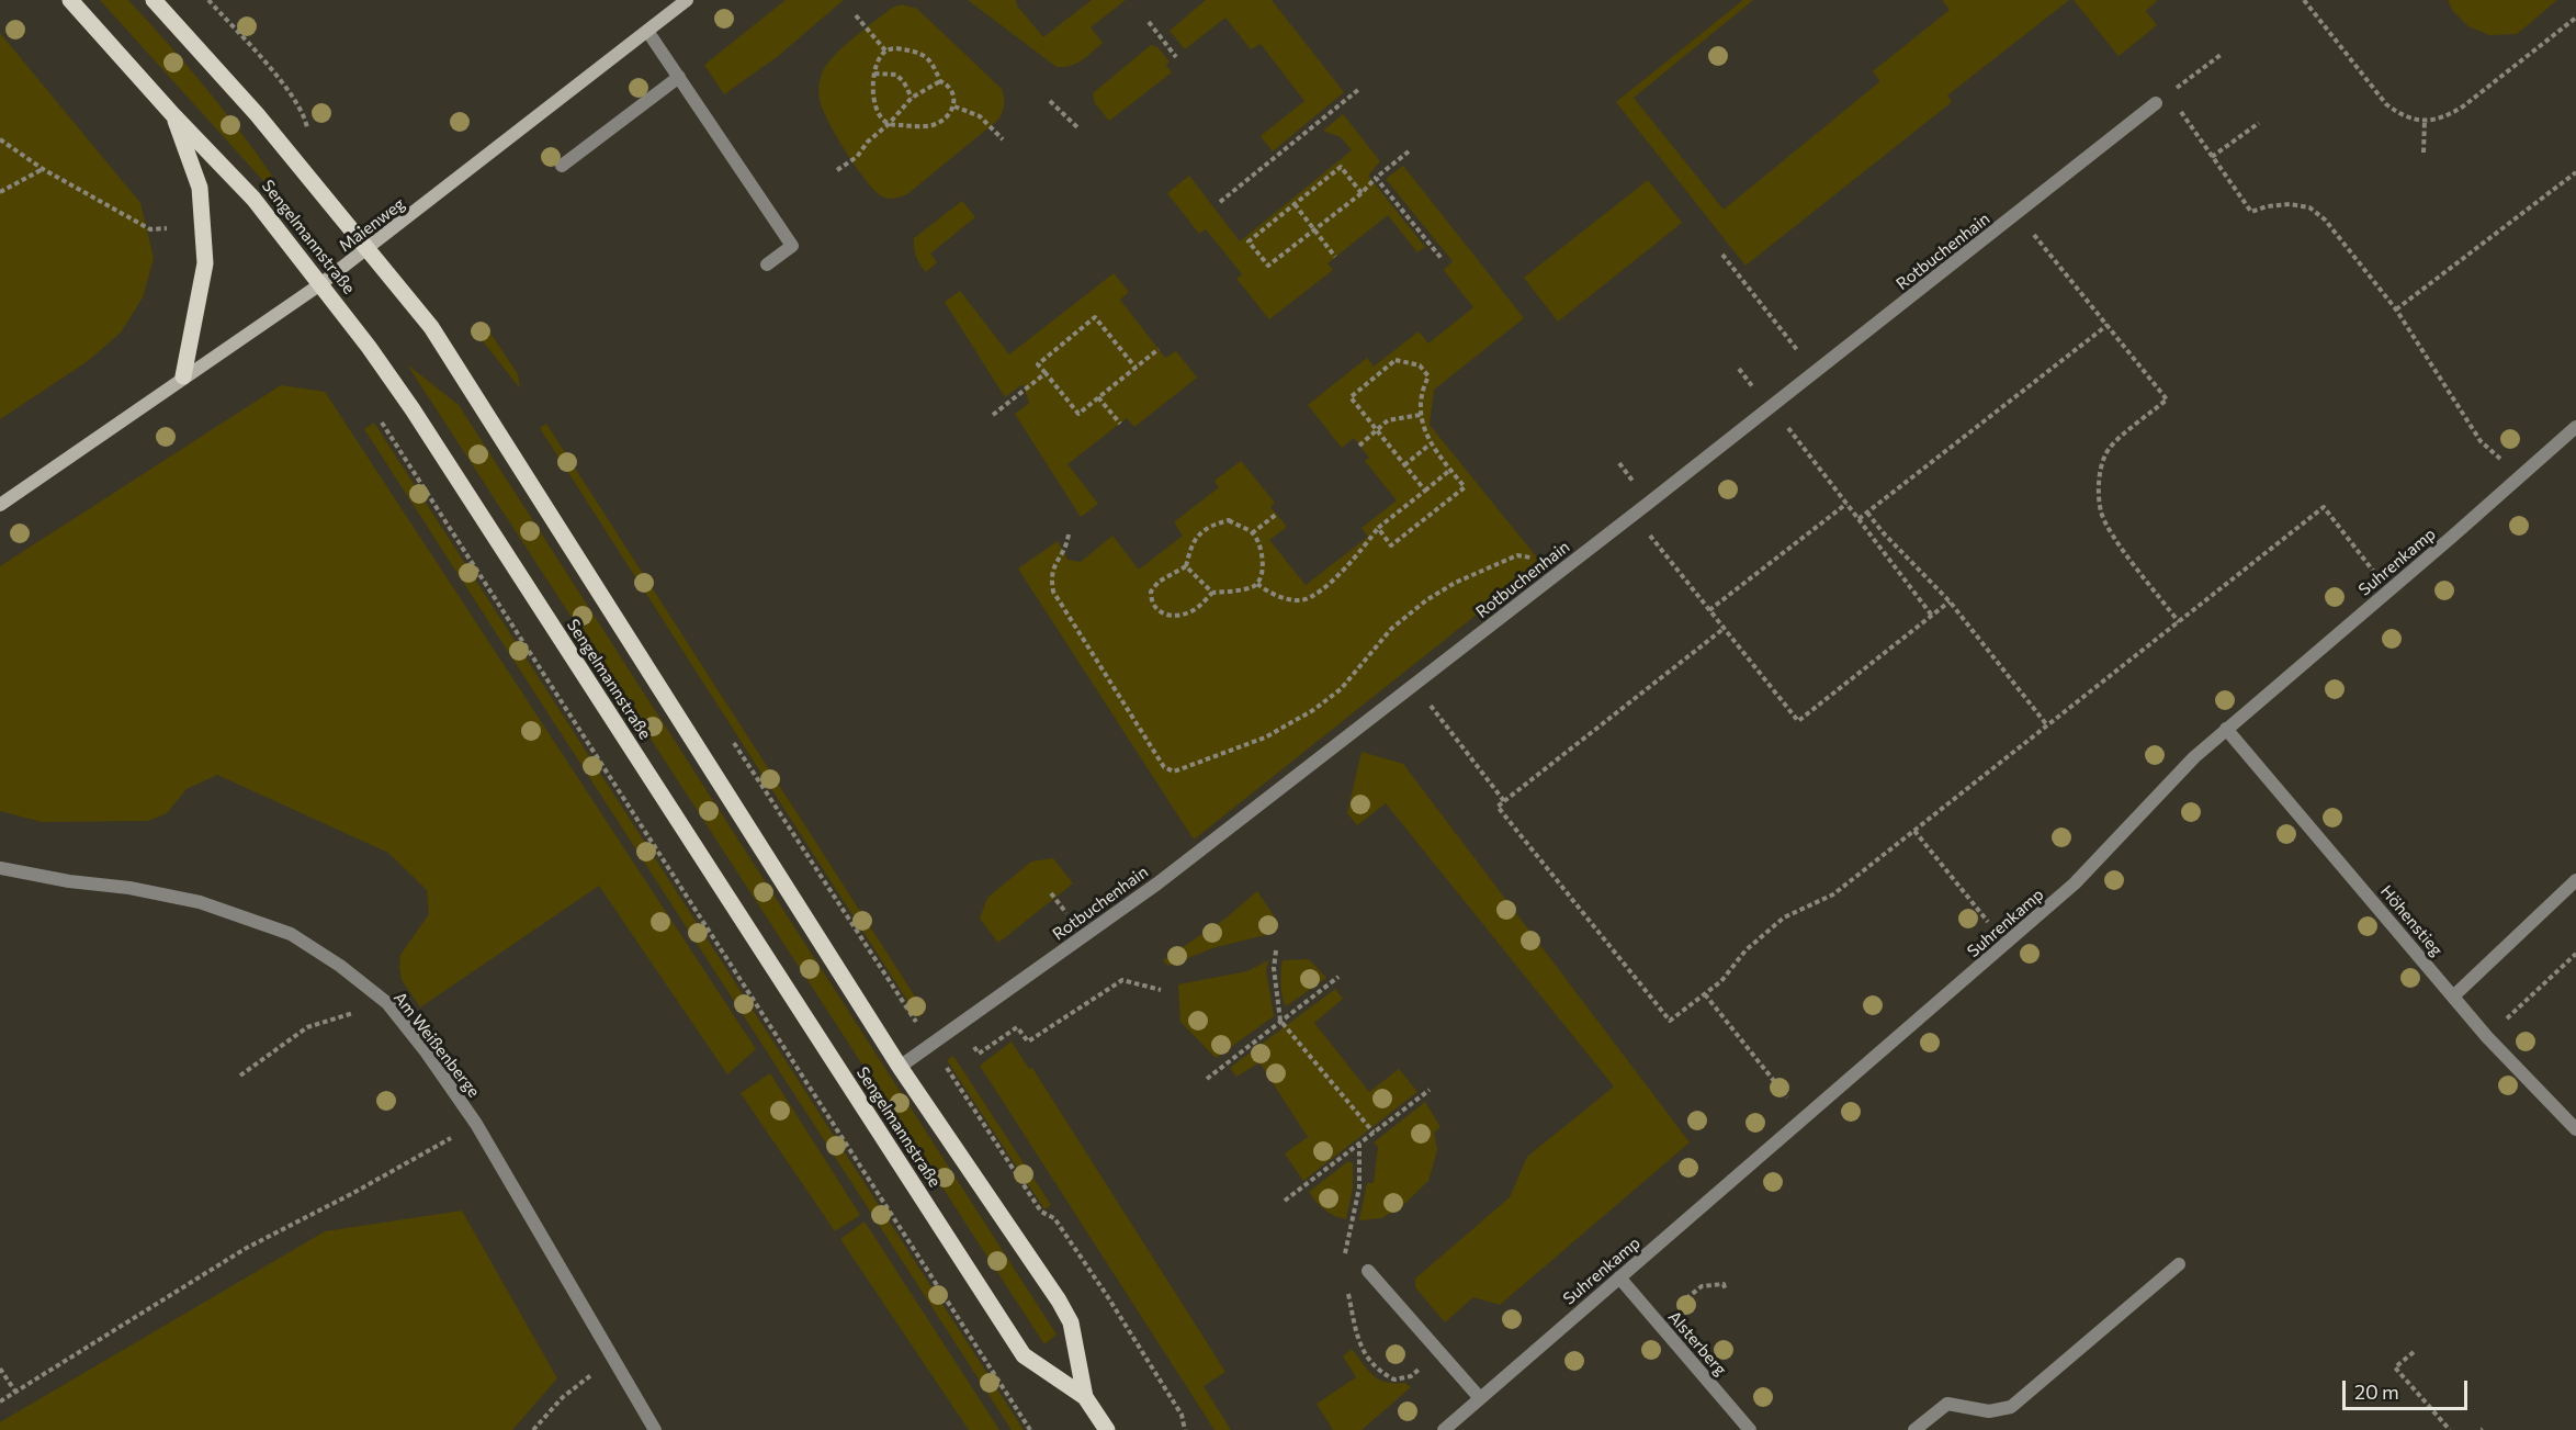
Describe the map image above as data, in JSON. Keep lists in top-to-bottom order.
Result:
{
  "streets": {
    "main road": ["Sengelmannstraße"],
    "street": [
      "Maienweg",
      "Rotbuchenhain",
      "Suhrenkamp",
      "Höhenstieg",
      "Am Weißenberge",
      "Alsterberg"
    ]
  },
  "crossings": [
    ["Maienweg", "Sengelmannstraße"],
    ["Sengelmannstraße", "Rotbuchenhain"],
    ["Suhrenkamp", "Höhenstieg"],
    ["Suhrenkamp", "Alsterberg"]
  ],
  "scale_bar": "20 m"
}
